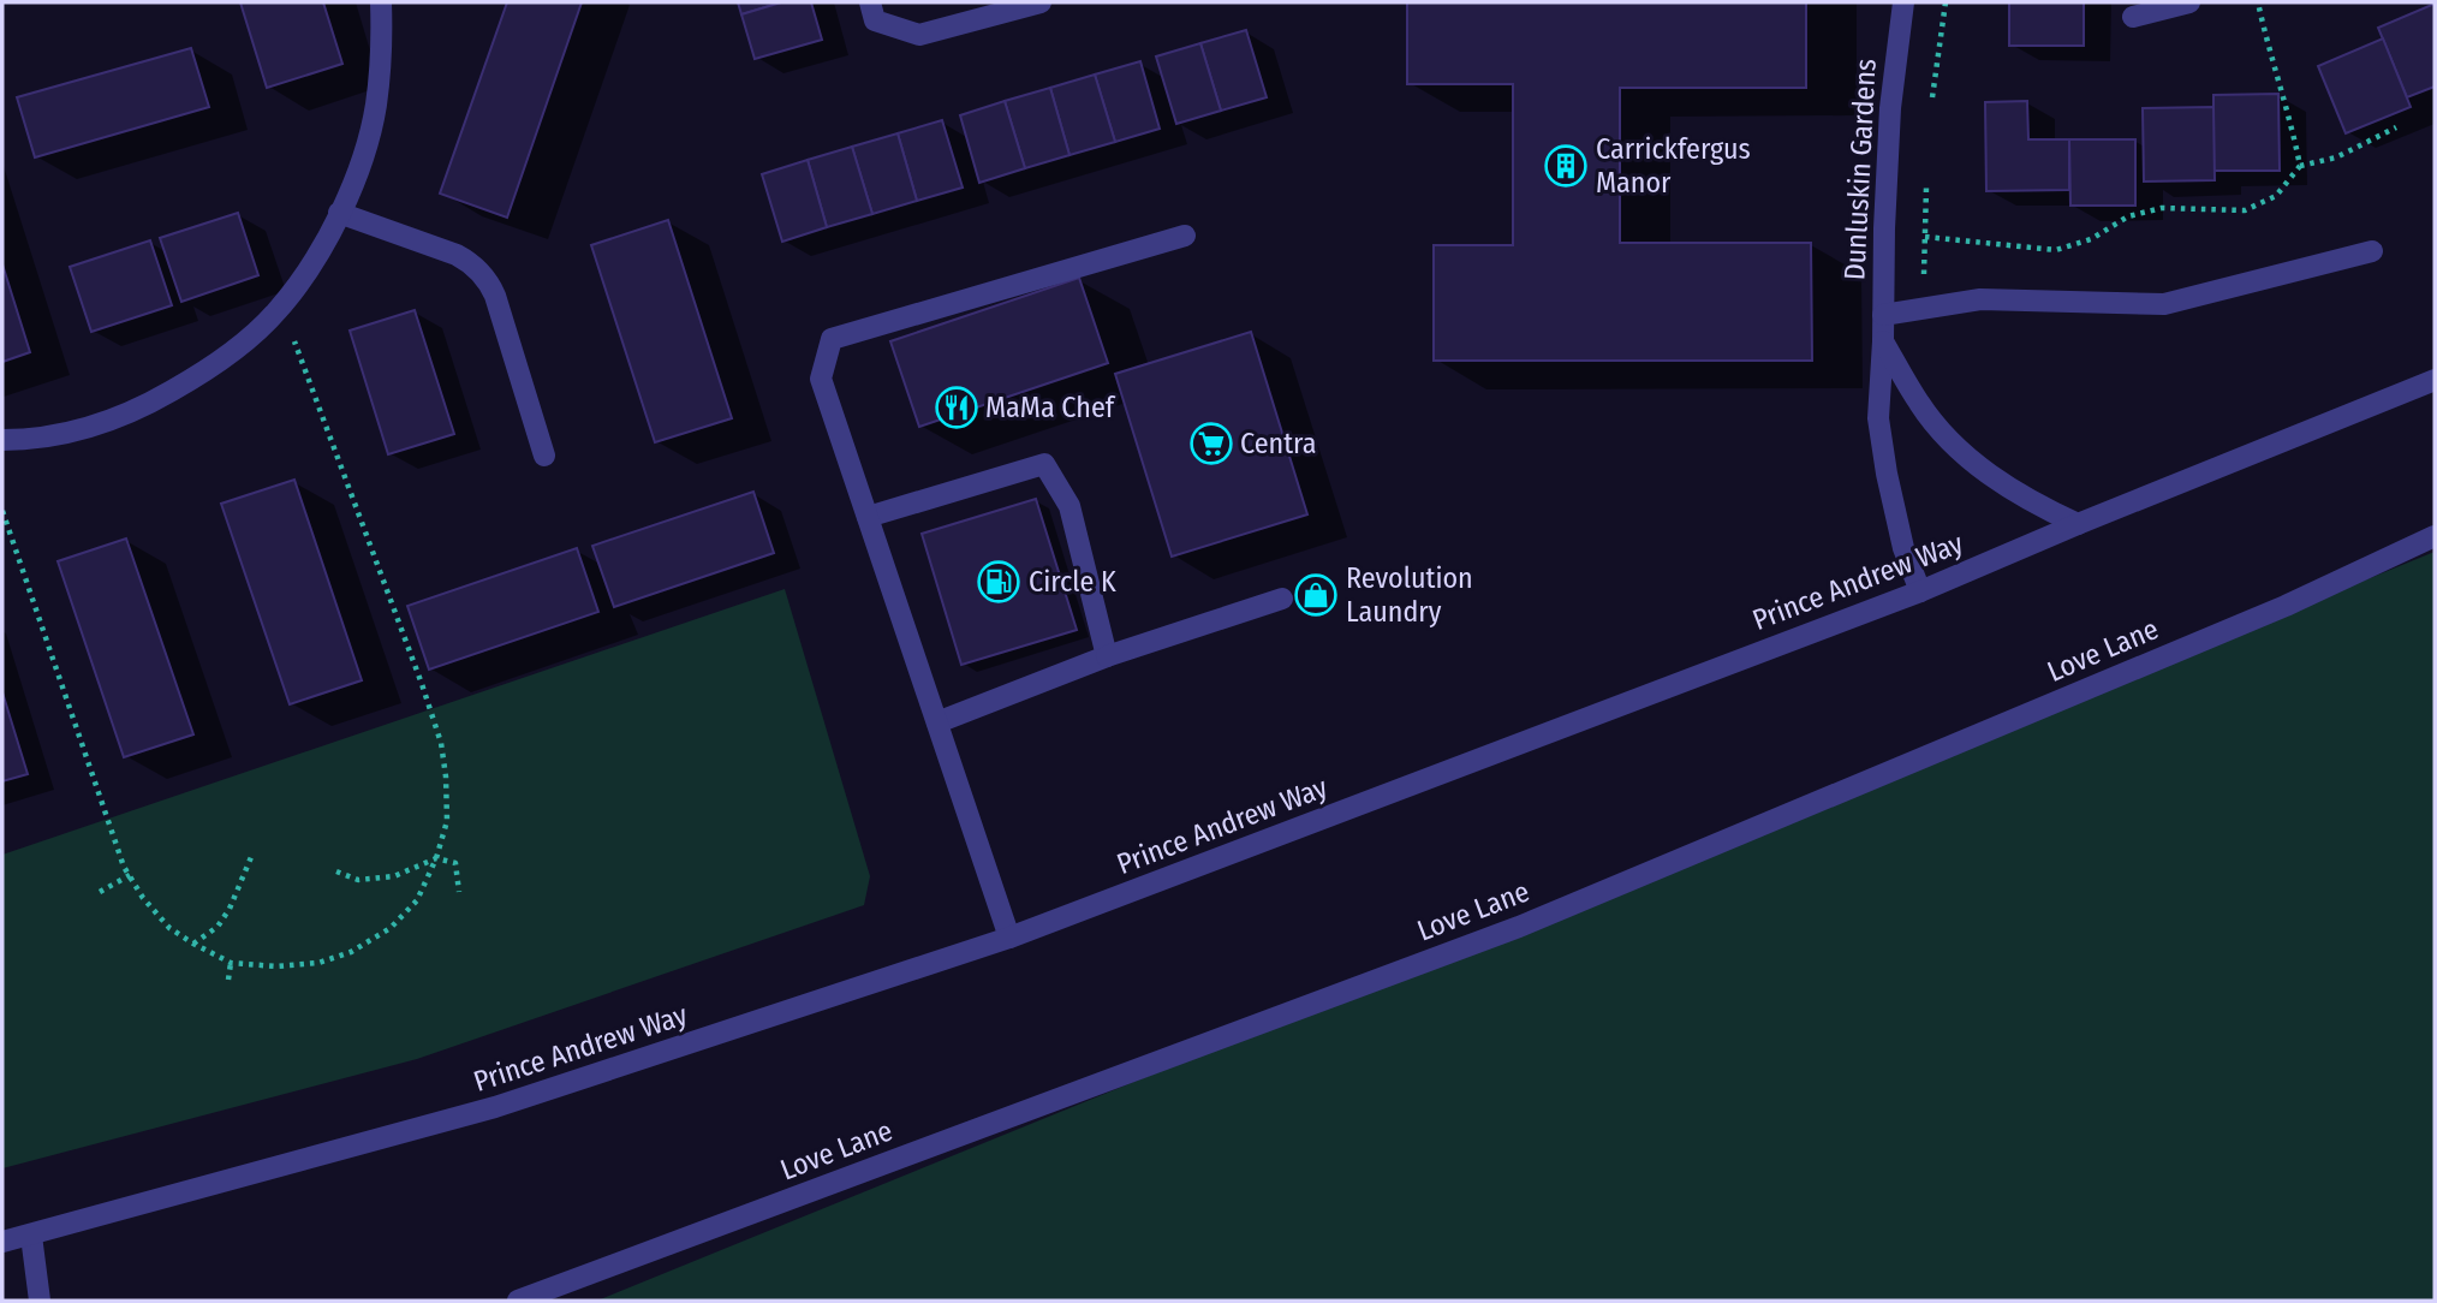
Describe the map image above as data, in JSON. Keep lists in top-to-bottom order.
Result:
{
  "streets": {
    "street": ["Dunluskin Gardens", "Prince Andrew Way", "Love Lane"]
  },
  "crossings": [
    ["Dunluskin Gardens", "Prince Andrew Way"]
  ],
  "places": {
    "building": ["Carrickfergus Manor"],
    "restaurant": ["MaMa Chef"],
    "supermarket": ["Centra"],
    "fuel station": ["Circle K"],
    "shop": ["Revolution Laundry"]
  }
}
